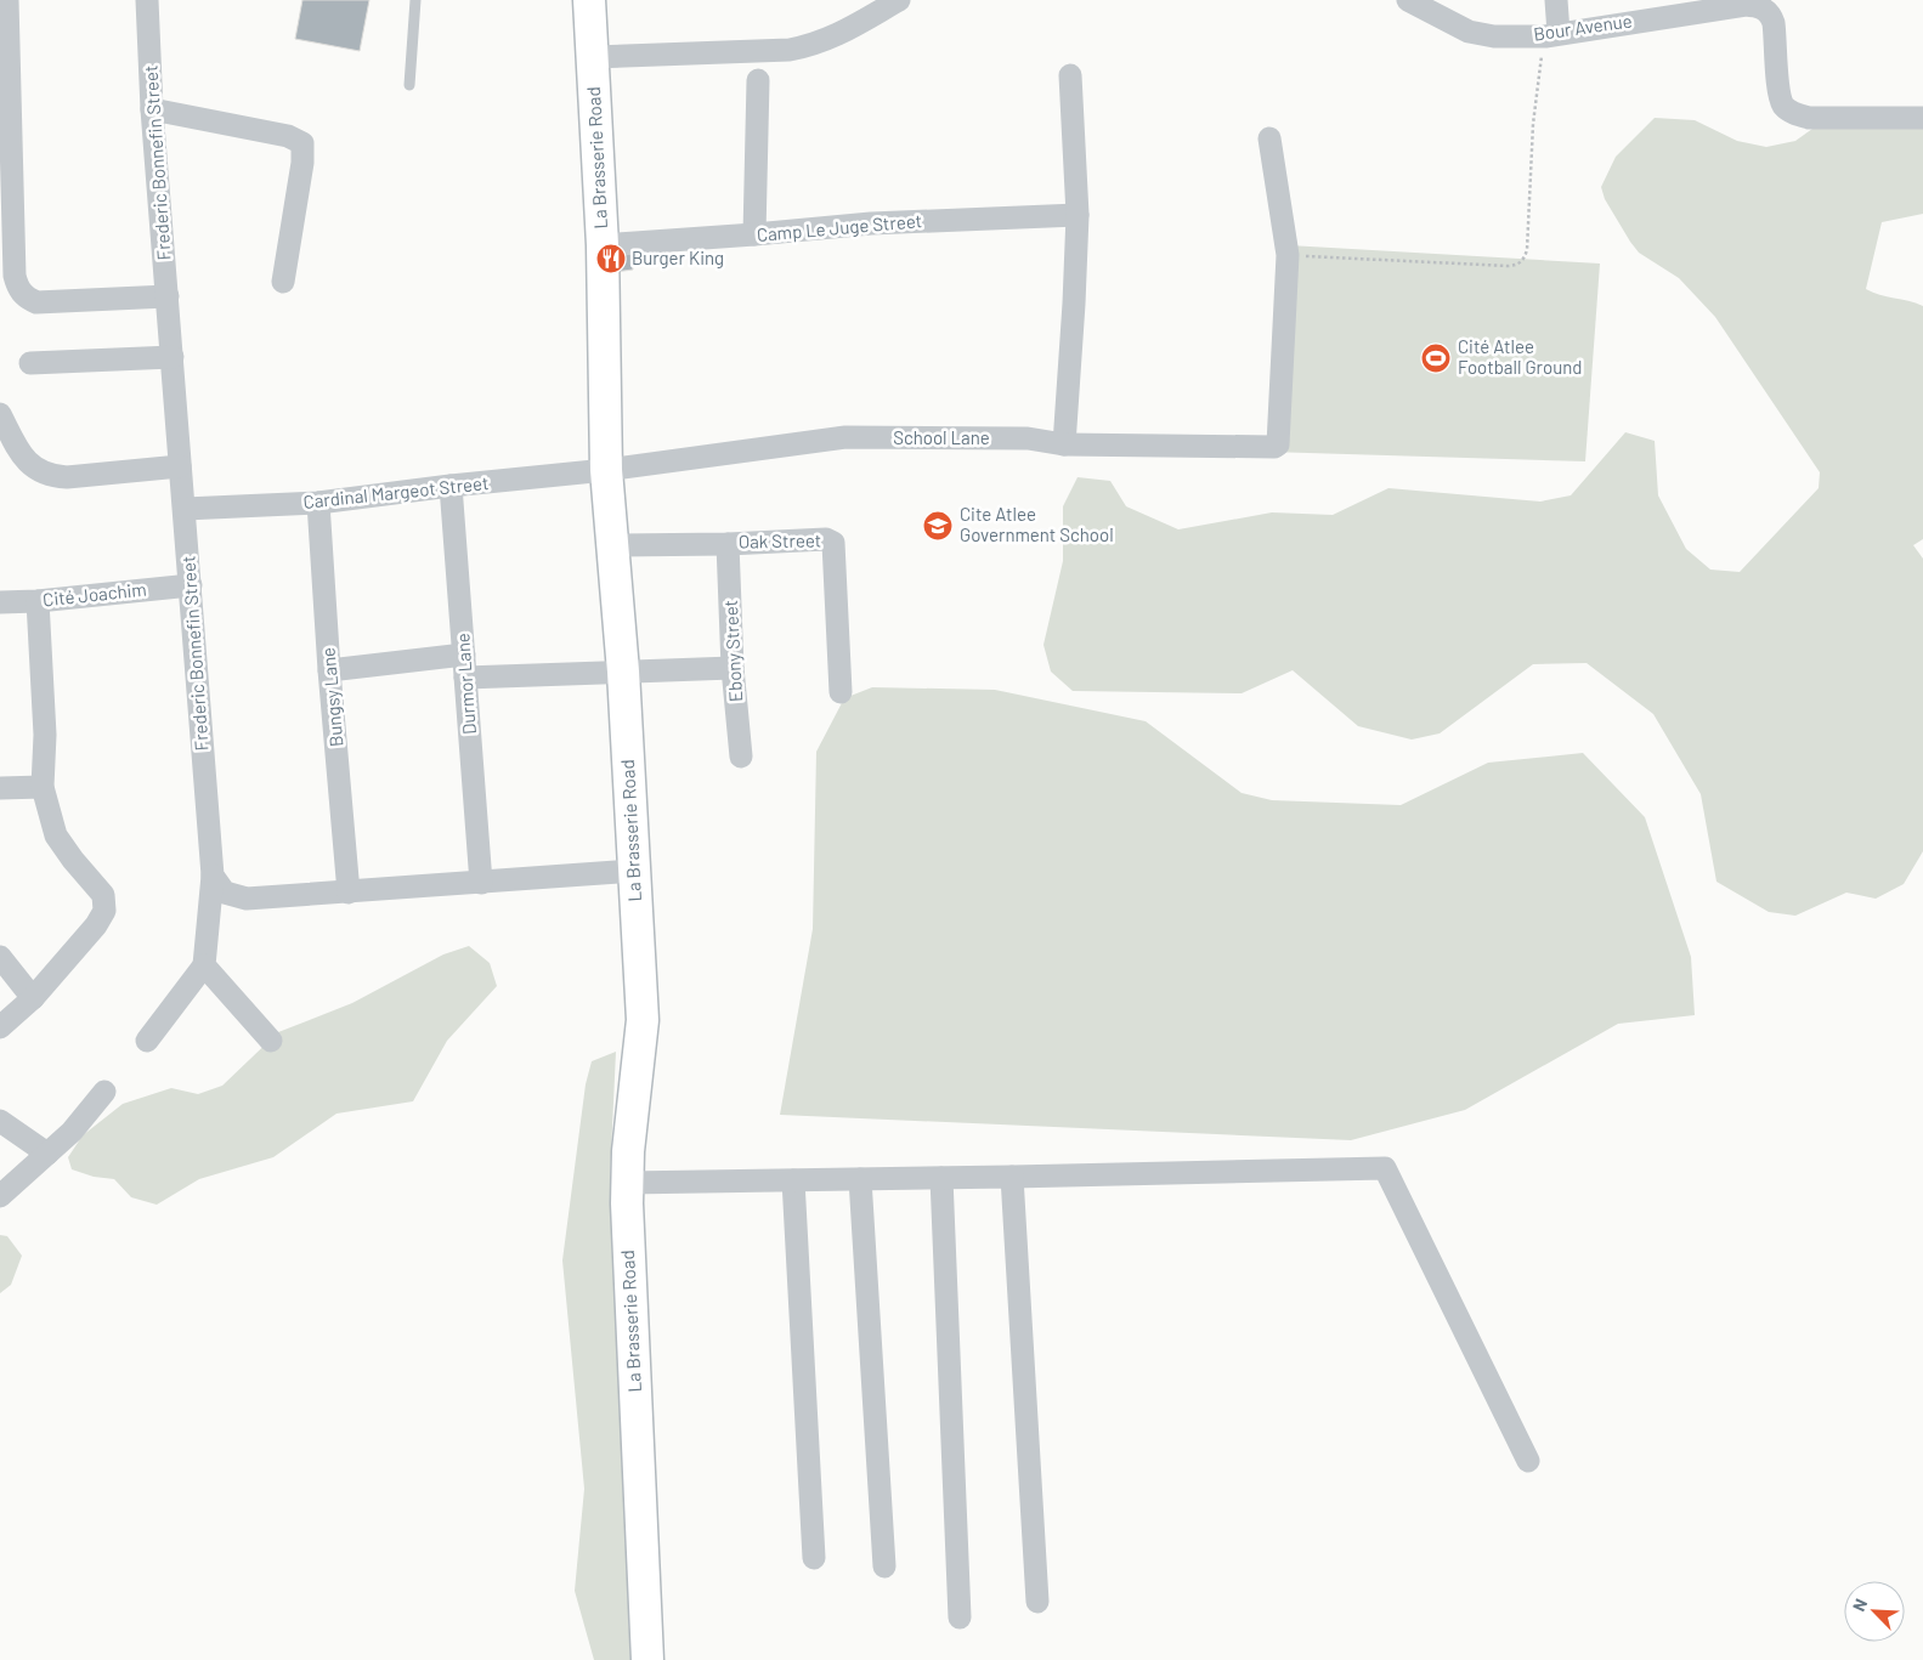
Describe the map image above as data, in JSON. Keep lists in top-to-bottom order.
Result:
{
  "streets": {
    "main road": ["La Brasserie Road"],
    "street": [
      "Bour Avenue",
      "Frederic Bonnefin Street",
      "Camp Le Juge Street",
      "School Lane",
      "Cardinal Margeot Street",
      "Oak Street",
      "Cité Joachim",
      "Ebony Street",
      "Durmor Lane",
      "Bungsy Lane"
    ]
  },
  "crossings": [
    ["La Brasserie Road", "Camp Le Juge Street"],
    ["La Brasserie Road", "School Lane"],
    ["La Brasserie Road", "Cardinal Margeot Street"],
    ["La Brasserie Road", "Oak Street"],
    ["Frederic Bonnefin Street", "Cardinal Margeot Street"],
    ["Frederic Bonnefin Street", "Cité Joachim"],
    ["School Lane", "Cardinal Margeot Street"],
    ["Cardinal Margeot Street", "Durmor Lane"],
    ["Cardinal Margeot Street", "Bungsy Lane"],
    ["Oak Street", "Ebony Street"]
  ],
  "places": {
    "restaurant": ["Burger King"],
    "sports": ["Cité Atlee Football Ground"],
    "school or university": ["Cite Atlee Government School"]
  },
  "north": "top left"
}
